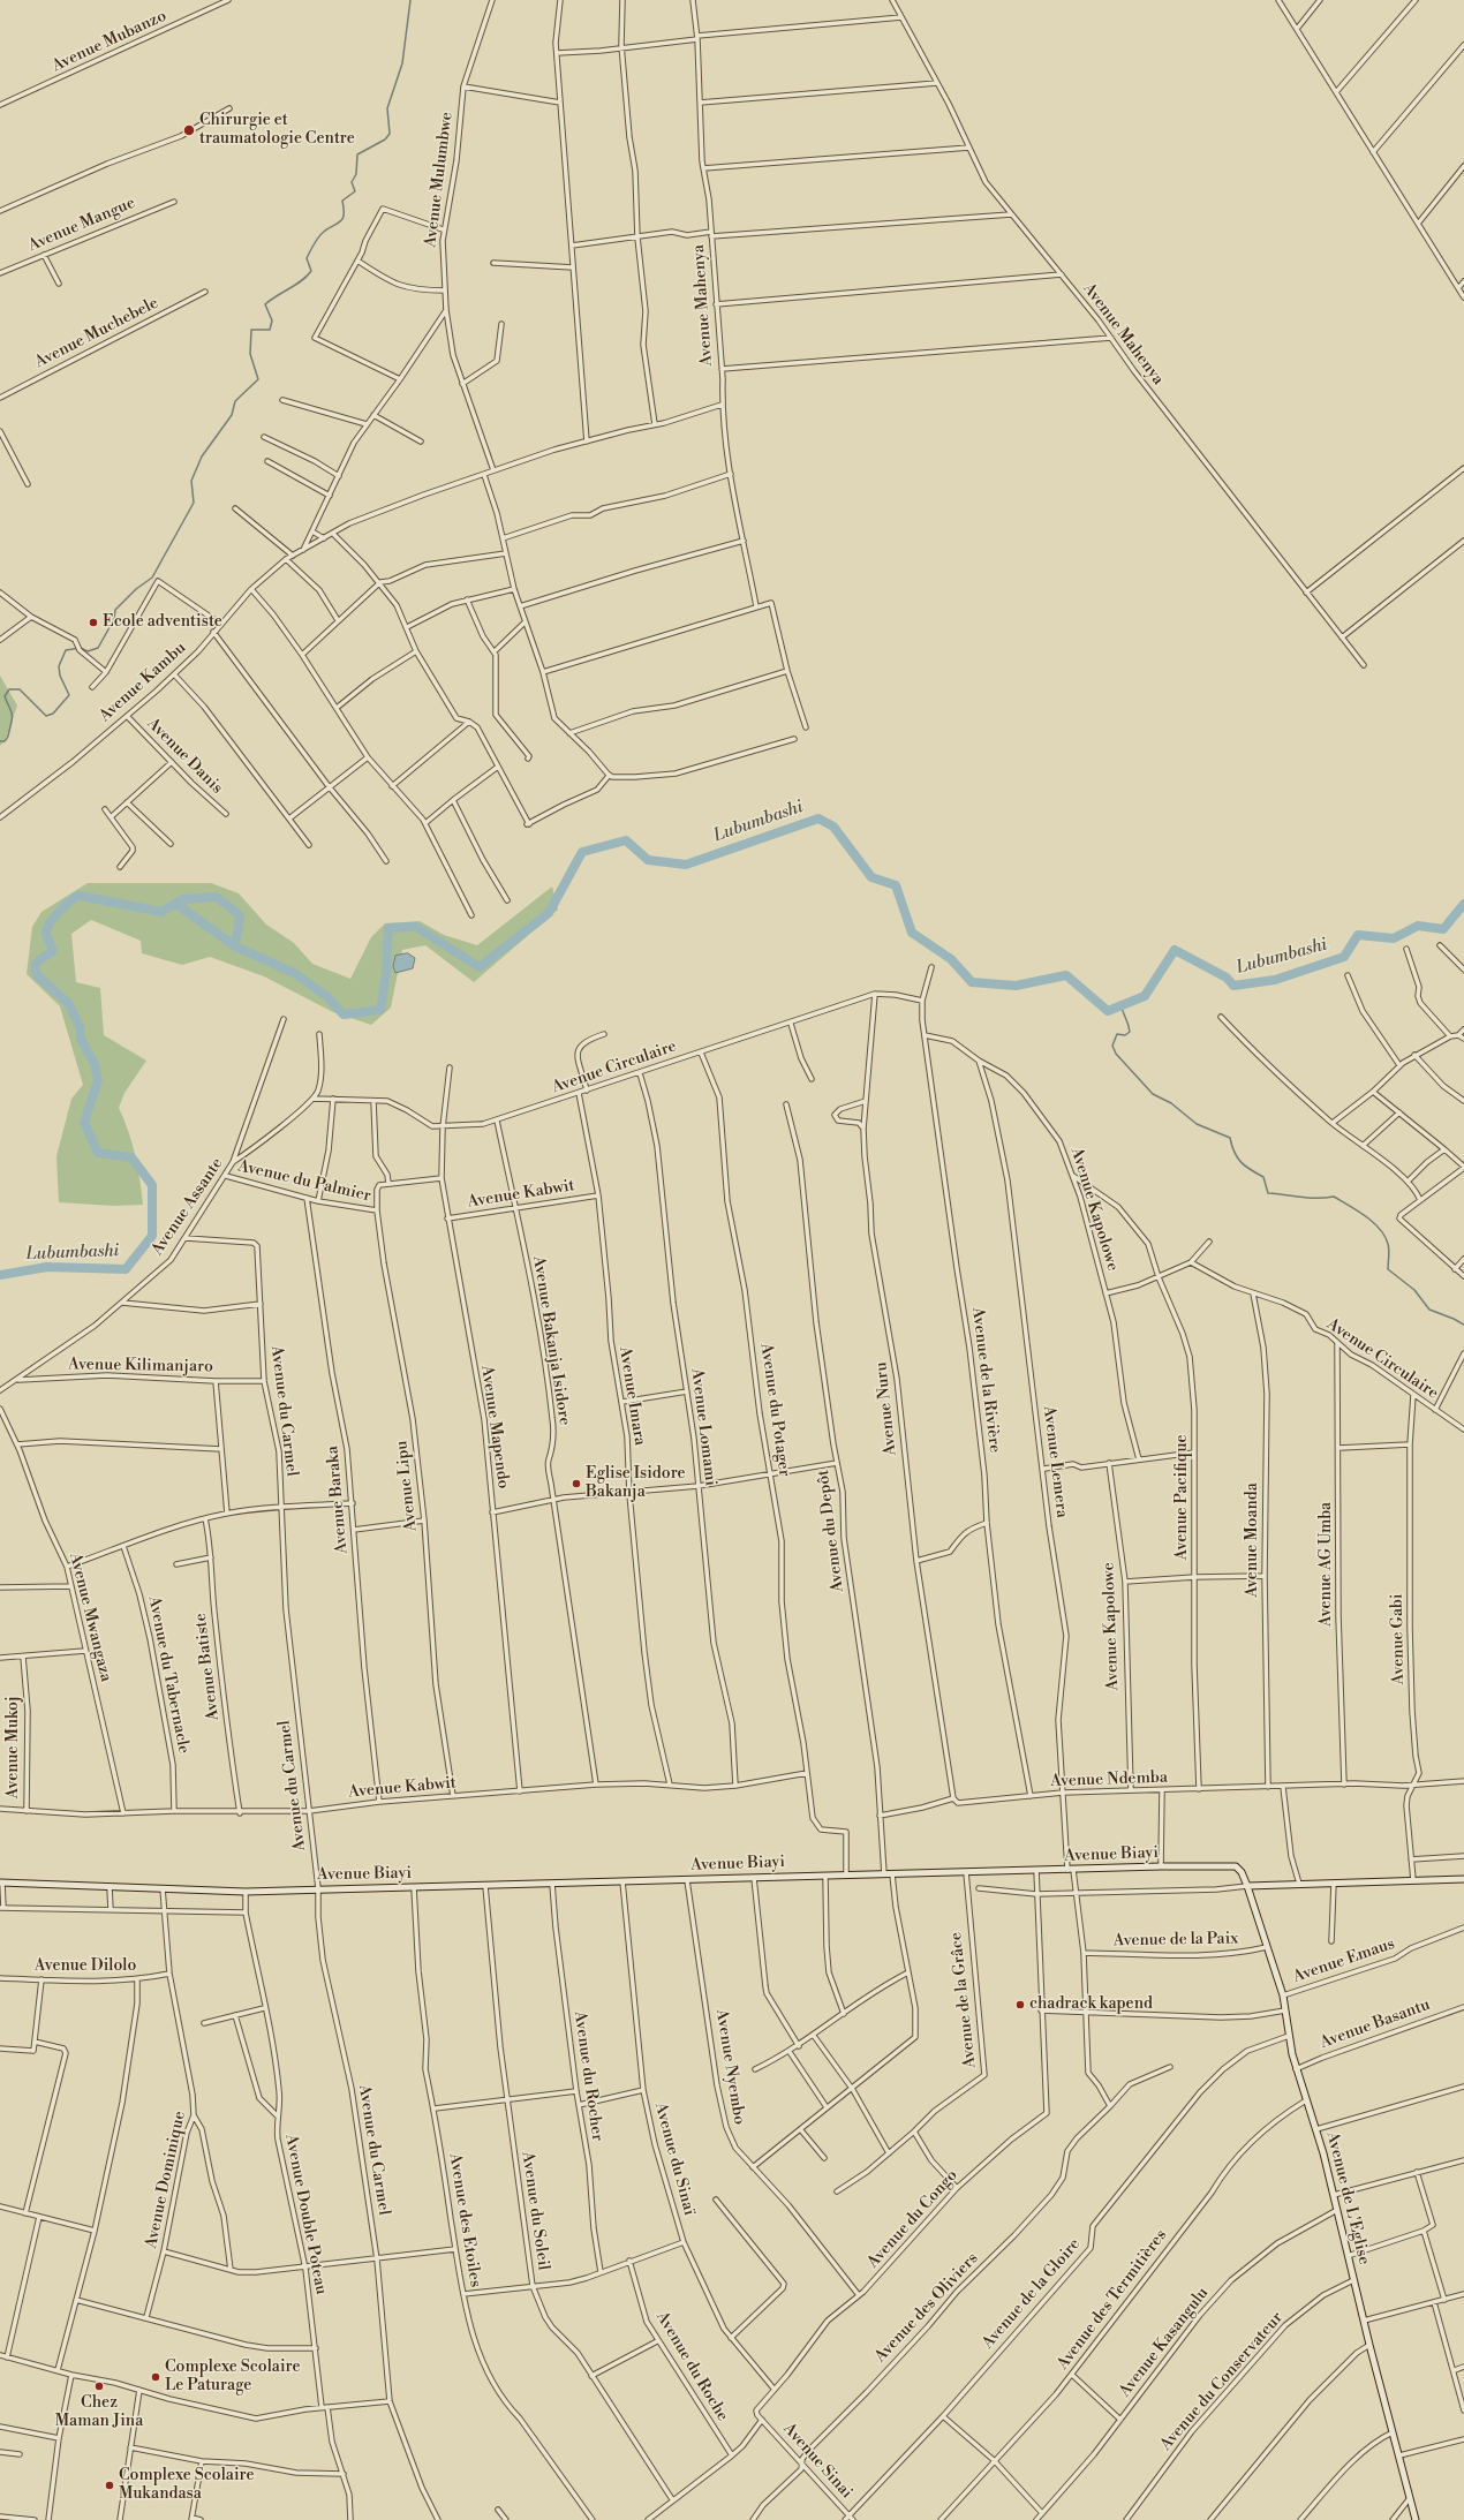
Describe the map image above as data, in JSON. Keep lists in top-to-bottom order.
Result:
{
  "streets": {
    "street": [
      "Avenue Mubanzo",
      "Avenue Mulumbwe",
      "Avenue Mangue",
      "Avenue Mahenya",
      "Avenue Muchebele",
      "Avenue Kambu",
      "Avenue Danis",
      "Avenue Circulaire",
      "Avenue du Palmier",
      "Avenue Kabwit",
      "Avenue Assante",
      "Avenue Kapolowe",
      "Avenue Bakanja Isidore",
      "Avenue Kilimanjaro",
      "Avenue de la Rivière",
      "Avenue Imara",
      "Avenue Nuru",
      "Avenue du Potager",
      "Avenue du Carmel",
      "Avenue Mapendo",
      "Avenue Lomami",
      "Avenue Lemera",
      "Avenue Lipu",
      "Avenue Pacifique",
      "Avenue Baraka",
      "Avenue du Depôt",
      "Avenue Moanda",
      "Avenue AG Umba",
      "Avenue Mwangaza",
      "Avenue Gabi",
      "Avenue Batiste",
      "Avenue du Tabernacle",
      "Avenue Mukoj",
      "Avenue Ndemba",
      "Avenue Biayi",
      "Avenue de la Paix",
      "Avenue Emaus",
      "Avenue Dilolo",
      "Avenue de la Grâce",
      "Avenue Basantu",
      "Avenue Nyembo",
      "Avenue du Rocher",
      "Avenue du Sinaï",
      "Avenue Dominique",
      "Avenue de L'Eglise",
      "Avenue du Soleil",
      "Avenue Double Poteau",
      "Avenue du Congo",
      "Avenue des Etoiles",
      "Avenue de la Gloire",
      "Avenue des Termitières",
      "Avenue des Oliviers",
      "Avenue Kasangulu",
      "Avenue du Roche",
      "Avenue du Conservateur",
      "Avenue Sinai"
    ]
  },
  "crossings": [
    ["Avenue Mulumbwe", "Avenue Kambu"],
    ["Avenue Mahenya", "Avenue Kambu"],
    ["Avenue Kambu", "Avenue Danis"],
    ["Avenue Circulaire", "Avenue Bakanja Isidore"],
    ["Avenue Circulaire", "Avenue de la Rivière"],
    ["Avenue Circulaire", "Avenue Imara"],
    ["Avenue Circulaire", "Avenue du Potager"],
    ["Avenue Circulaire", "Avenue Mapendo"],
    ["Avenue Circulaire", "Avenue Lomami"],
    ["Avenue Circulaire", "Avenue Moanda"],
    ["Avenue Circulaire", "Avenue AG Umba"],
    ["Avenue Circulaire", "Avenue Gabi"],
    ["Avenue du Palmier", "Avenue Assante"],
    ["Avenue du Palmier", "Avenue Lipu"],
    ["Avenue du Palmier", "Avenue Baraka"],
    ["Avenue Kabwit", "Avenue Bakanja Isidore"],
    ["Avenue Kabwit", "Avenue Imara"],
    ["Avenue Kabwit", "Avenue du Potager"],
    ["Avenue Kabwit", "Avenue du Carmel"],
    ["Avenue Kabwit", "Avenue Mapendo"],
    ["Avenue Kabwit", "Avenue Lomami"],
    ["Avenue Kabwit", "Avenue Lipu"],
    ["Avenue Kabwit", "Avenue Baraka"],
    ["Avenue Kabwit", "Avenue Mwangaza"],
    ["Avenue Kabwit", "Avenue Batiste"],
    ["Avenue Kabwit", "Avenue du Tabernacle"],
    ["Avenue Kabwit", "Avenue Mukoj"],
    ["Avenue Assante", "Avenue Kilimanjaro"],
    ["Avenue Assante", "Avenue du Carmel"],
    ["Avenue Kapolowe", "Avenue de la Rivière"],
    ["Avenue Kapolowe", "Avenue Lemera"],
    ["Avenue Kapolowe", "Avenue Pacifique"],
    ["Avenue Kapolowe", "Avenue Ndemba"],
    ["Avenue Kilimanjaro", "Avenue du Carmel"],
    ["Avenue de la Rivière", "Avenue Ndemba"],
    ["Avenue Nuru", "Avenue Ndemba"],
    ["Avenue du Potager", "Avenue Biayi"],
    ["Avenue du Carmel", "Avenue Biayi"],
    ["Avenue Lemera", "Avenue Ndemba"],
    ["Avenue Lemera", "Avenue Biayi"],
    ["Avenue Pacifique", "Avenue Ndemba"],
    ["Avenue du Depôt", "Avenue Ndemba"],
    ["Avenue du Depôt", "Avenue Biayi"],
    ["Avenue Moanda", "Avenue Ndemba"],
    ["Avenue AG Umba", "Avenue Ndemba"],
    ["Avenue Gabi", "Avenue Ndemba"],
    ["Avenue Biayi", "Avenue de la Grâce"],
    ["Avenue Biayi", "Avenue Nyembo"],
    ["Avenue Biayi", "Avenue du Rocher"],
    ["Avenue Biayi", "Avenue du Sinaï"],
    ["Avenue Biayi", "Avenue Dominique"],
    ["Avenue Biayi", "Avenue de L'Eglise"],
    ["Avenue Biayi", "Avenue du Soleil"],
    ["Avenue Biayi", "Avenue Double Poteau"],
    ["Avenue Biayi", "Avenue du Congo"],
    ["Avenue Biayi", "Avenue des Etoiles"],
    ["Avenue de la Paix", "Avenue de L'Eglise"],
    ["Avenue Emaus", "Avenue de L'Eglise"],
    ["Avenue Dilolo", "Avenue Dominique"],
    ["Avenue Basantu", "Avenue de L'Eglise"],
    ["Avenue Nyembo", "Avenue du Congo"],
    ["Avenue du Sinaï", "Avenue du Congo"],
    ["Avenue de L'Eglise", "Avenue de la Gloire"],
    ["Avenue de L'Eglise", "Avenue des Termitières"],
    ["Avenue de L'Eglise", "Avenue Kasangulu"],
    ["Avenue de L'Eglise", "Avenue du Conservateur"],
    ["Avenue du Congo", "Avenue Sinai"],
    ["Avenue de la Gloire", "Avenue Sinai"],
    ["Avenue des Oliviers", "Avenue Sinai"]
  ],
  "water": ["Lubumbashi"],
  "places": [
    "Chirurgie et traumatologie Centre",
    "Ecole adventiste",
    "Eglise Isidore Bakanja",
    "chadrack kapend",
    "Complexe Scolaire Le Paturage",
    "Chez Maman Jina",
    "Complexe Scolaire Mukandasa"
  ]
}
